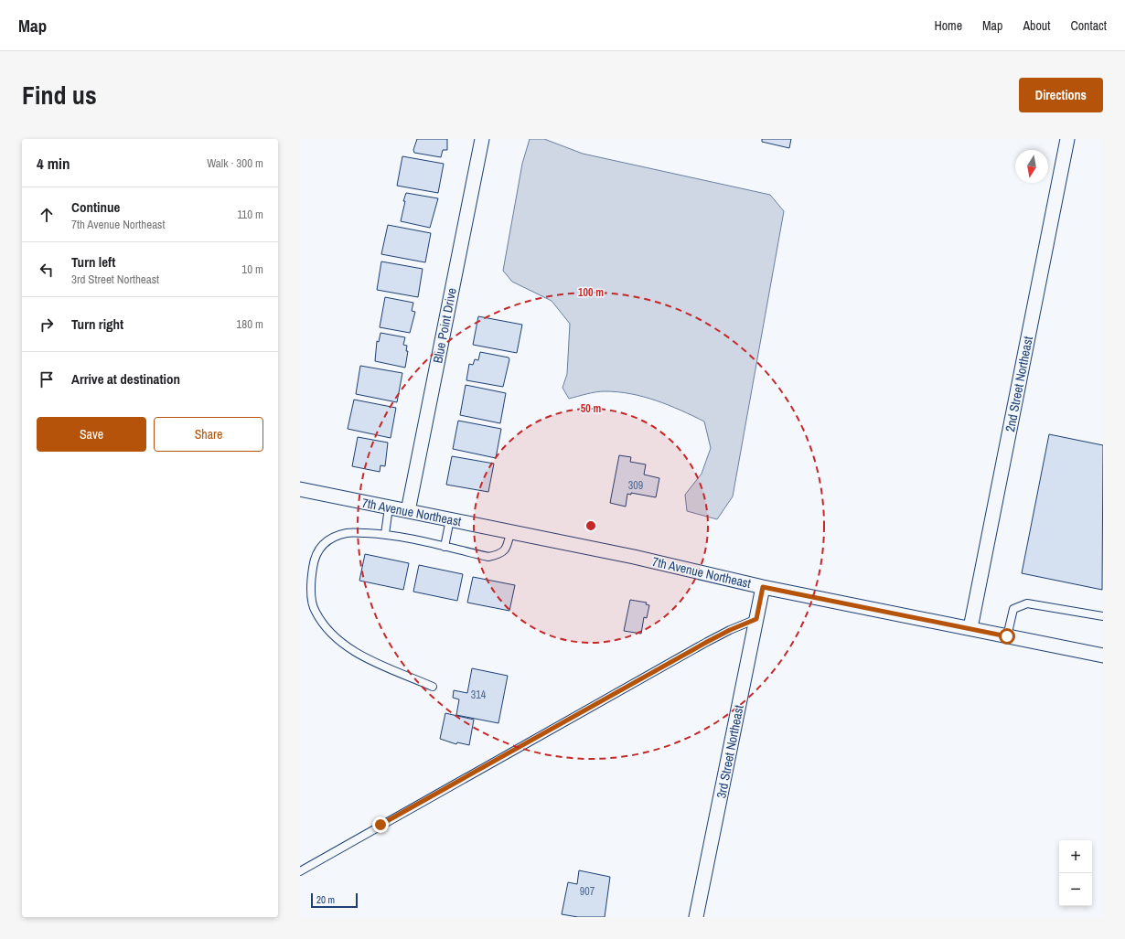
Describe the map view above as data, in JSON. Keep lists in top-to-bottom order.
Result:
{
  "streets": {
    "street": [
      "Blue Point Drive",
      "2nd Street Northeast",
      "7th Avenue Northeast",
      "3rd Street Northeast"
    ]
  },
  "crossings": [
    ["Blue Point Drive", "7th Avenue Northeast"],
    ["2nd Street Northeast", "7th Avenue Northeast"],
    ["7th Avenue Northeast", "3rd Street Northeast"]
  ],
  "house_numbers": ["309", "314", "907"],
  "scale_bar": "20 m",
  "north": "bottom",
  "page": {
    "header": "Map",
    "nav": [
      "Home",
      "Map",
      "About",
      "Contact"
    ],
    "title": "Find us",
    "buttons": [
      "Directions",
      ["Save", "Share"]
    ],
    "heading": ["4 min", "Walk · 300 m"],
    "list": [
      ["Continue", "7th Avenue Northeast", "110 m"],
      ["Turn left", "3rd Street Northeast", "10 m"],
      ["Turn right", "180 m"],
      "Arrive at destination"
    ],
    "map_buttons": ["+", "−"],
    "scale": "20 m"
  },
  "rings": ["100 m", "50 m"]
}
